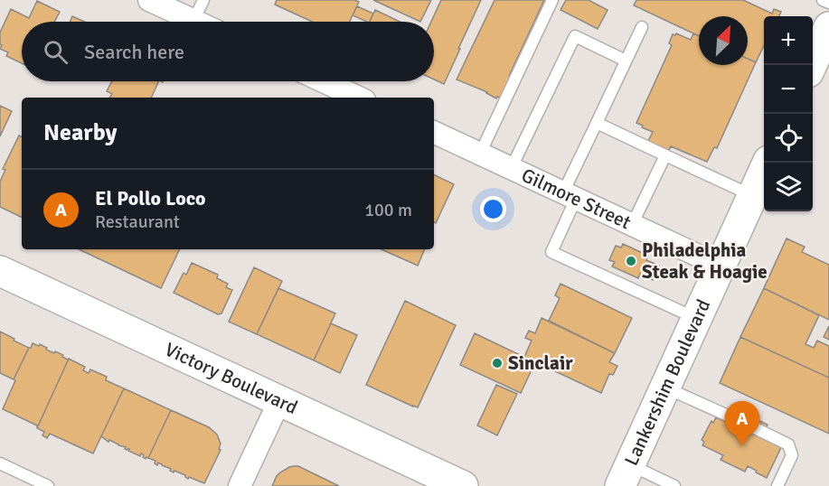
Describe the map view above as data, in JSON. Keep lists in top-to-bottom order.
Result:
{
  "streets": {
    "main road": ["Victory Boulevard", "Lankershim Boulevard"],
    "street": ["Gilmore Street"]
  },
  "crossings": [
    ["Gilmore Street", "Lankershim Boulevard"]
  ],
  "places": ["Philadelphia Steak & Hoagie", "Sinclair"],
  "north": "top right",
  "page": {
    "map_buttons": ["+", "−"],
    "search": "Search here",
    "heading": "Nearby",
    "list": [
      {
        "mark": "A",
        "name": "El Pollo Loco",
        "note": "Restaurant",
        "value": "100 m"
      }
    ],
    "pins": "A"
  }
}
